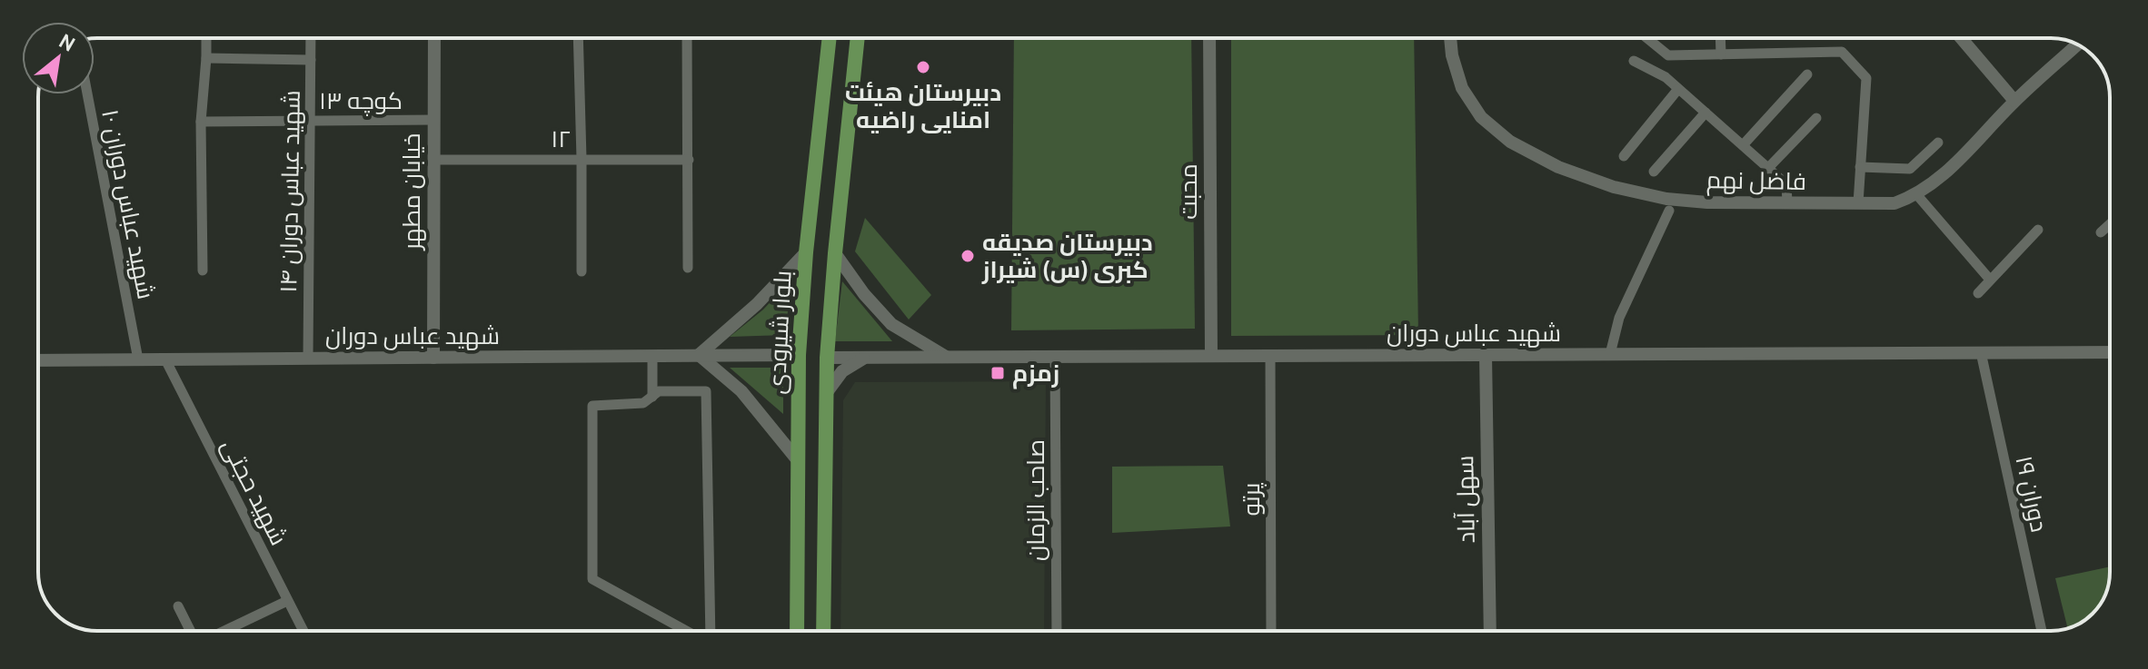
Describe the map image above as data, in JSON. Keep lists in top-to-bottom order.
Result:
{
  "streets": {
    "main road": [
      "فاضل نهم",
      "خیابان مطهر",
      "محبت",
      "بلوار شیرودی",
      "شهید عباس دوران",
      "سهل آباد"
    ],
    "street": [
      "کوچه ۱۳",
      "۱۲",
      "شهید عباس دوران ۱۴",
      "شهید عباس دوران ۱۰",
      "شهید حجتی",
      "دوران ۱۹",
      "پرتو",
      "صاحب الزمان"
    ]
  },
  "crossings": [
    ["کوچه ۱۳", "شهید عباس دوران ۱۴"],
    ["کوچه ۱۳", "خیابان مطهر"],
    ["۱۲", "خیابان مطهر"],
    ["شهید عباس دوران ۱۴", "شهید عباس دوران"],
    ["خیابان مطهر", "شهید عباس دوران"],
    ["محبت", "شهید عباس دوران"],
    ["شهید عباس دوران ۱۰", "شهید عباس دوران"],
    ["بلوار شیرودی", "شهید عباس دوران"],
    ["شهید عباس دوران", "شهید حجتی"],
    ["شهید عباس دوران", "دوران ۱۹"],
    ["شهید عباس دوران", "پرتو"],
    ["شهید عباس دوران", "سهل آباد"],
    ["شهید عباس دوران", "صاحب الزمان"]
  ],
  "places": {
    "other": ["دبیرستان هیئت امنایی راضیه", "دبیرستان صدیقه کبری (س) شیراز"],
    "transit": ["زمزم"]
  },
  "north": "top right"
}
